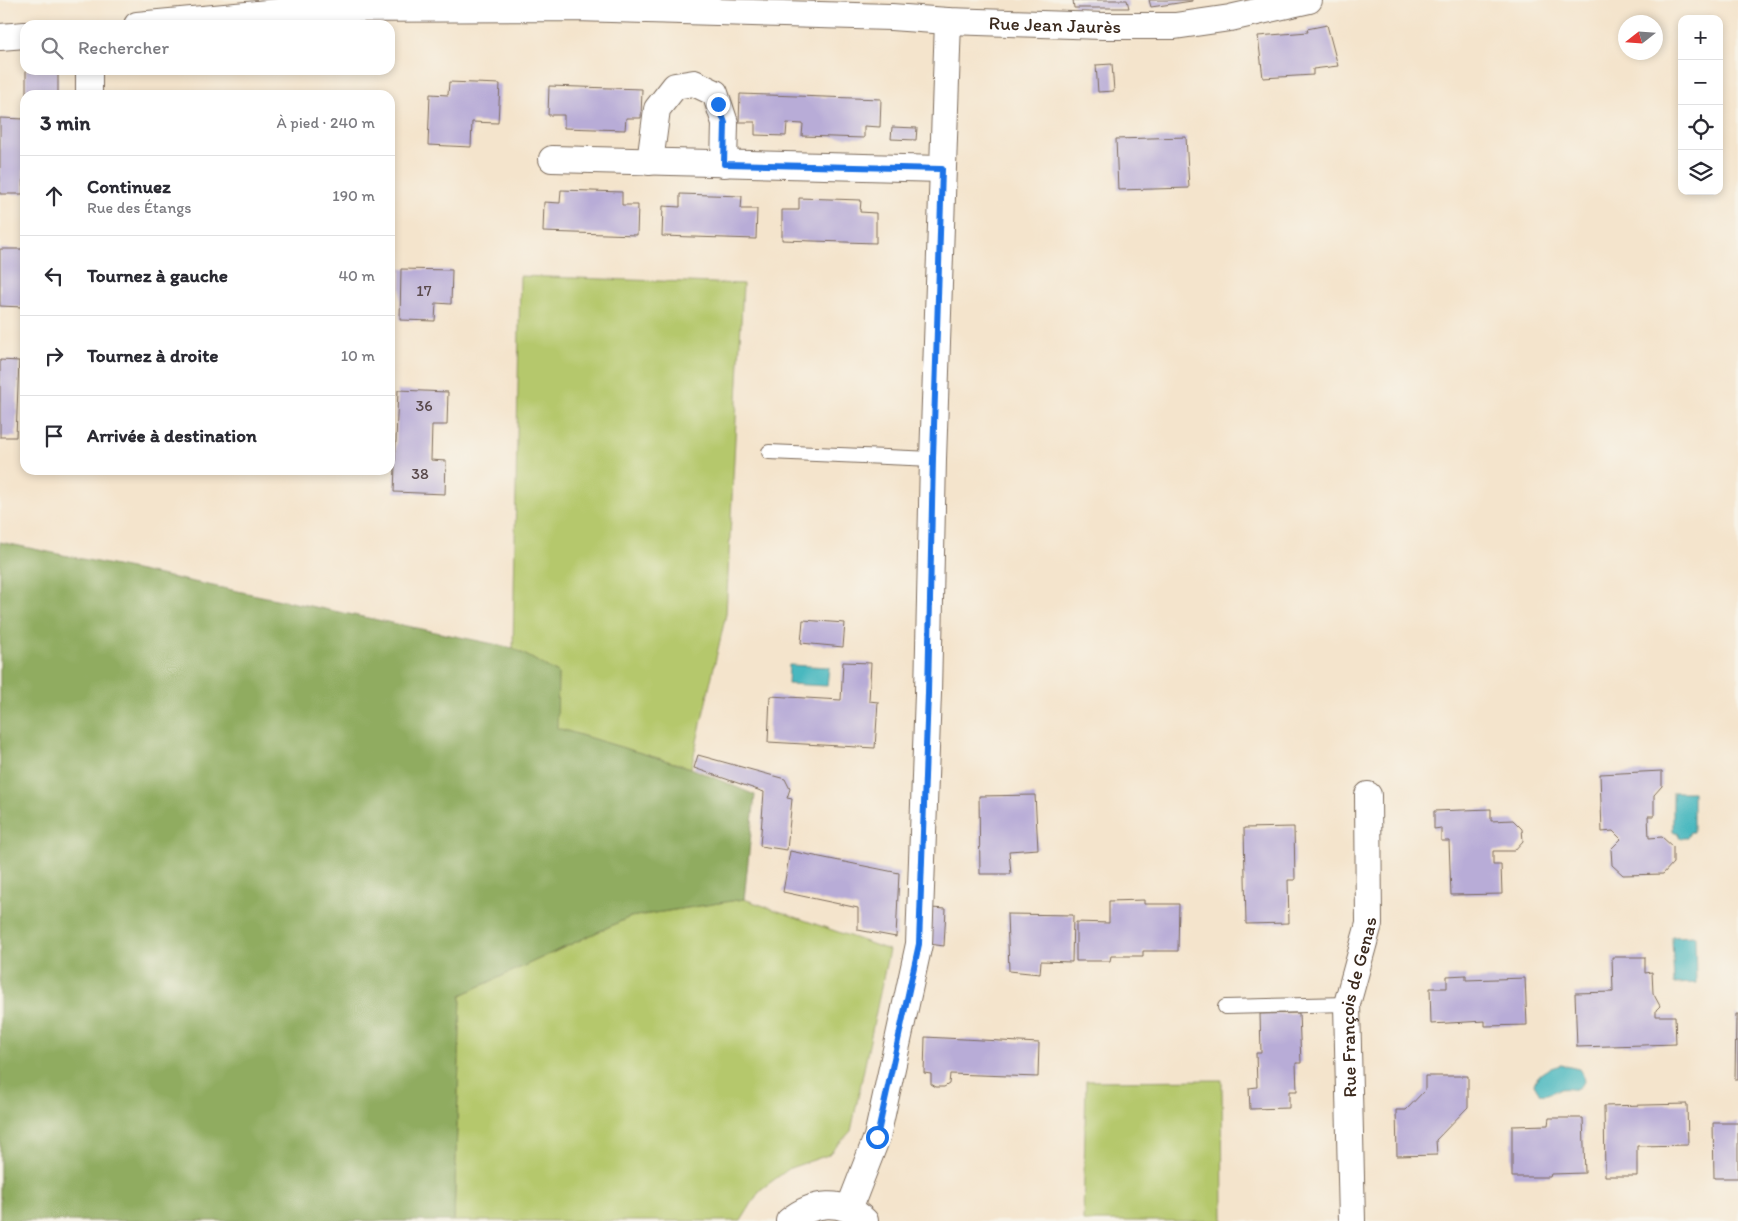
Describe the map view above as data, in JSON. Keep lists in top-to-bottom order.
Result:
{
  "streets": {
    "street": ["Rue Jean Jaurès", "Rue François de Genas"]
  },
  "house_numbers": ["17", "36", "38"],
  "north": "left",
  "page": {
    "map_buttons": ["+", "−"],
    "search": "Rechercher",
    "heading": ["3 min", "À pied · 240 m"],
    "list": [
      ["Continuez", "Rue des Étangs", "190 m"],
      ["Tournez à gauche", "40 m"],
      ["Tournez à droite", "10 m"],
      "Arrivée à destination"
    ]
  }
}
